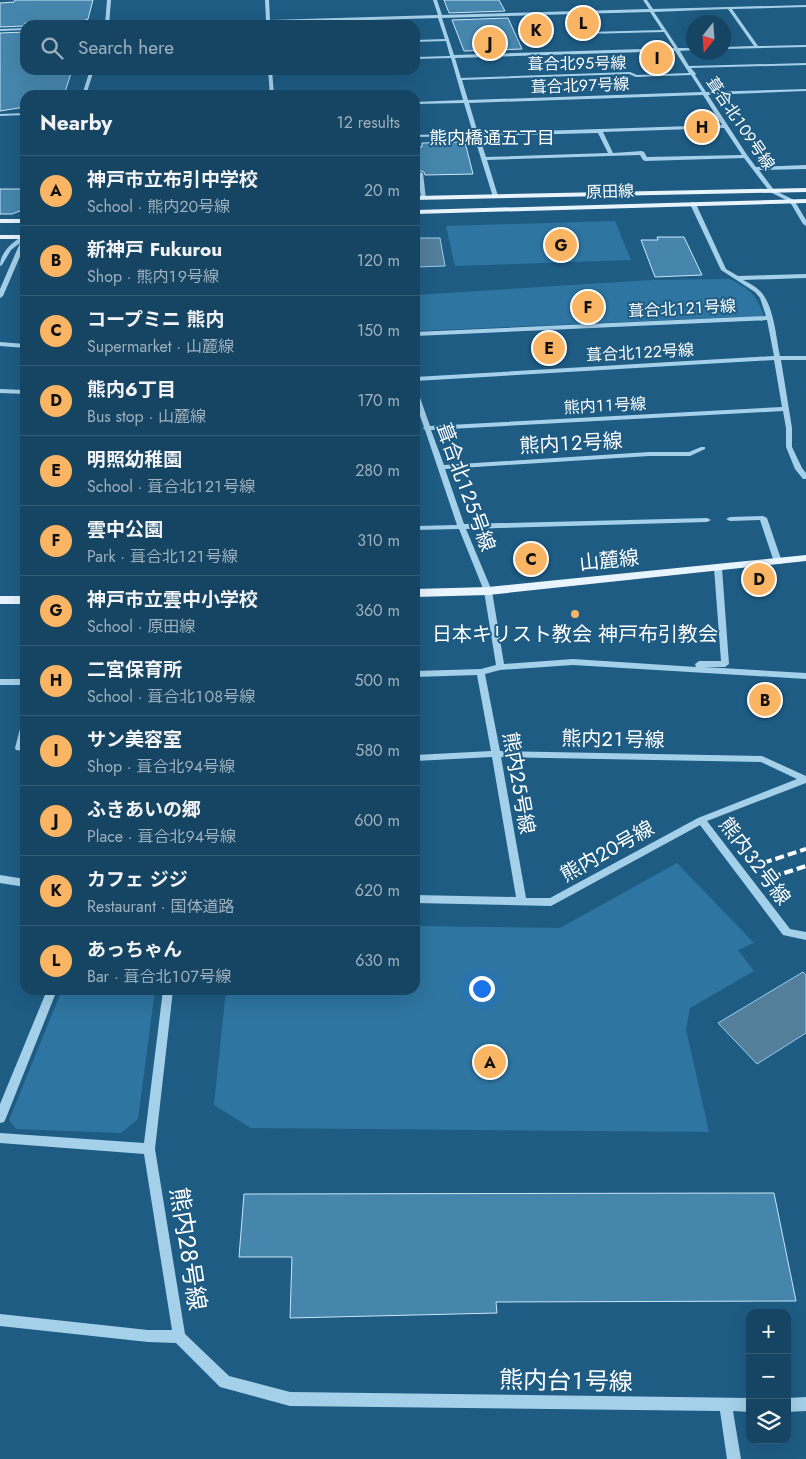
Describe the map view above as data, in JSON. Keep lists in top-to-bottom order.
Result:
{
  "streets": {
    "main road": ["原田線", "山麓線"],
    "street": [
      "葺合北９５号線",
      "葺合北９７号線",
      "葺合北１０９号線",
      "葺合北１２１号線",
      "葺合北１２２号線",
      "熊内１１号線",
      "熊内１２号線",
      "葺合北１２５号線",
      "熊内２１号線",
      "熊内２５号線",
      "熊内２０号線",
      "熊内３２号線",
      "熊内２８号線",
      "熊内台１号線"
    ]
  },
  "crossings": [
    ["葺合北９５号線", "葺合北１０９号線"],
    ["葺合北９７号線", "葺合北１０９号線"],
    ["葺合北１０９号線", "原田線"],
    ["熊内１１号線", "葺合北１２５号線"],
    ["熊内１２号線", "葺合北１２５号線"],
    ["葺合北１２５号線", "山麓線"],
    ["熊内２１号線", "熊内２５号線"],
    ["熊内２１号線", "熊内２０号線"],
    ["熊内２５号線", "熊内２０号線"],
    ["熊内２０号線", "熊内３２号線"],
    ["熊内２８号線", "熊内台１号線"]
  ],
  "districts": ["熊内橋通五丁目"],
  "places": ["日本キリスト教会 神戸布引教会"],
  "north": "bottom",
  "page": {
    "pins": [
      "L",
      "K",
      "J",
      "I",
      "H",
      "G",
      "F",
      "E",
      "C",
      "D",
      "B",
      "A"
    ],
    "search": "Search here",
    "heading": ["Nearby", "12 results"],
    "list": [
      {
        "mark": "A",
        "name": "神戸市立布引中学校",
        "note": "School · 熊内２０号線",
        "value": "20 m"
      },
      {
        "mark": "B",
        "name": "新神戸 Fukurou",
        "note": "Shop · 熊内１９号線",
        "value": "120 m"
      },
      {
        "mark": "C",
        "name": "コープミニ 熊内",
        "note": "Supermarket · 山麓線",
        "value": "150 m"
      },
      {
        "mark": "D",
        "name": "熊内6丁目",
        "note": "Bus stop · 山麓線",
        "value": "170 m"
      },
      {
        "mark": "E",
        "name": "明照幼稚園",
        "note": "School · 葺合北１２１号線",
        "value": "280 m"
      },
      {
        "mark": "F",
        "name": "雲中公園",
        "note": "Park · 葺合北１２１号線",
        "value": "310 m"
      },
      {
        "mark": "G",
        "name": "神戸市立雲中小学校",
        "note": "School · 原田線",
        "value": "360 m"
      },
      {
        "mark": "H",
        "name": "二宮保育所",
        "note": "School · 葺合北１０８号線",
        "value": "500 m"
      },
      {
        "mark": "I",
        "name": "サン美容室",
        "note": "Shop · 葺合北９４号線",
        "value": "580 m"
      },
      {
        "mark": "J",
        "name": "ふきあいの郷",
        "note": "Place · 葺合北９４号線",
        "value": "600 m"
      },
      {
        "mark": "K",
        "name": "カフェ ジジ",
        "note": "Restaurant · 国体道路",
        "value": "620 m"
      },
      {
        "mark": "L",
        "name": "あっちゃん",
        "note": "Bar · 葺合北１０７号線",
        "value": "630 m"
      }
    ],
    "map_buttons": ["+", "−"]
  }
}
